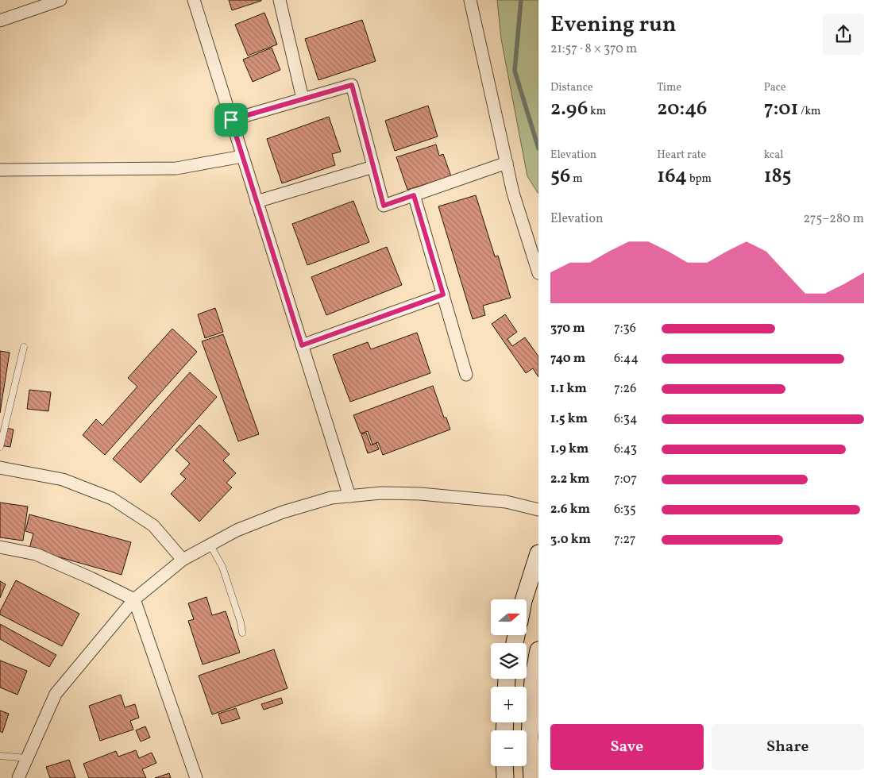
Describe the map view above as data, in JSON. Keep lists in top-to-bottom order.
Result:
{
  "north": "right",
  "page": {
    "heading": ["Evening run", "21:57 · 8 × 370 m"],
    "stats": [
      ["Distance", "2.96 km"],
      ["Time", "20:46"],
      ["Pace", "7:01 /km"],
      ["Elevation", "56 m"],
      ["Heart rate", "164 bpm"],
      ["kcal", "185"]
    ],
    "chart": ["Elevation", "275–280 m"],
    "list": [
      {
        "name": "370 m",
        "note": "7:36"
      },
      {
        "name": "740 m",
        "note": "6:44"
      },
      {
        "name": "1.1 km",
        "note": "7:26"
      },
      {
        "name": "1.5 km",
        "note": "6:34"
      },
      {
        "name": "1.9 km",
        "note": "6:43"
      },
      {
        "name": "2.2 km",
        "note": "7:07"
      },
      {
        "name": "2.6 km",
        "note": "6:35"
      },
      {
        "name": "3.0 km",
        "note": "7:27"
      }
    ],
    "map_buttons": ["+", "−"],
    "buttons": ["Save", "Share"]
  }
}
